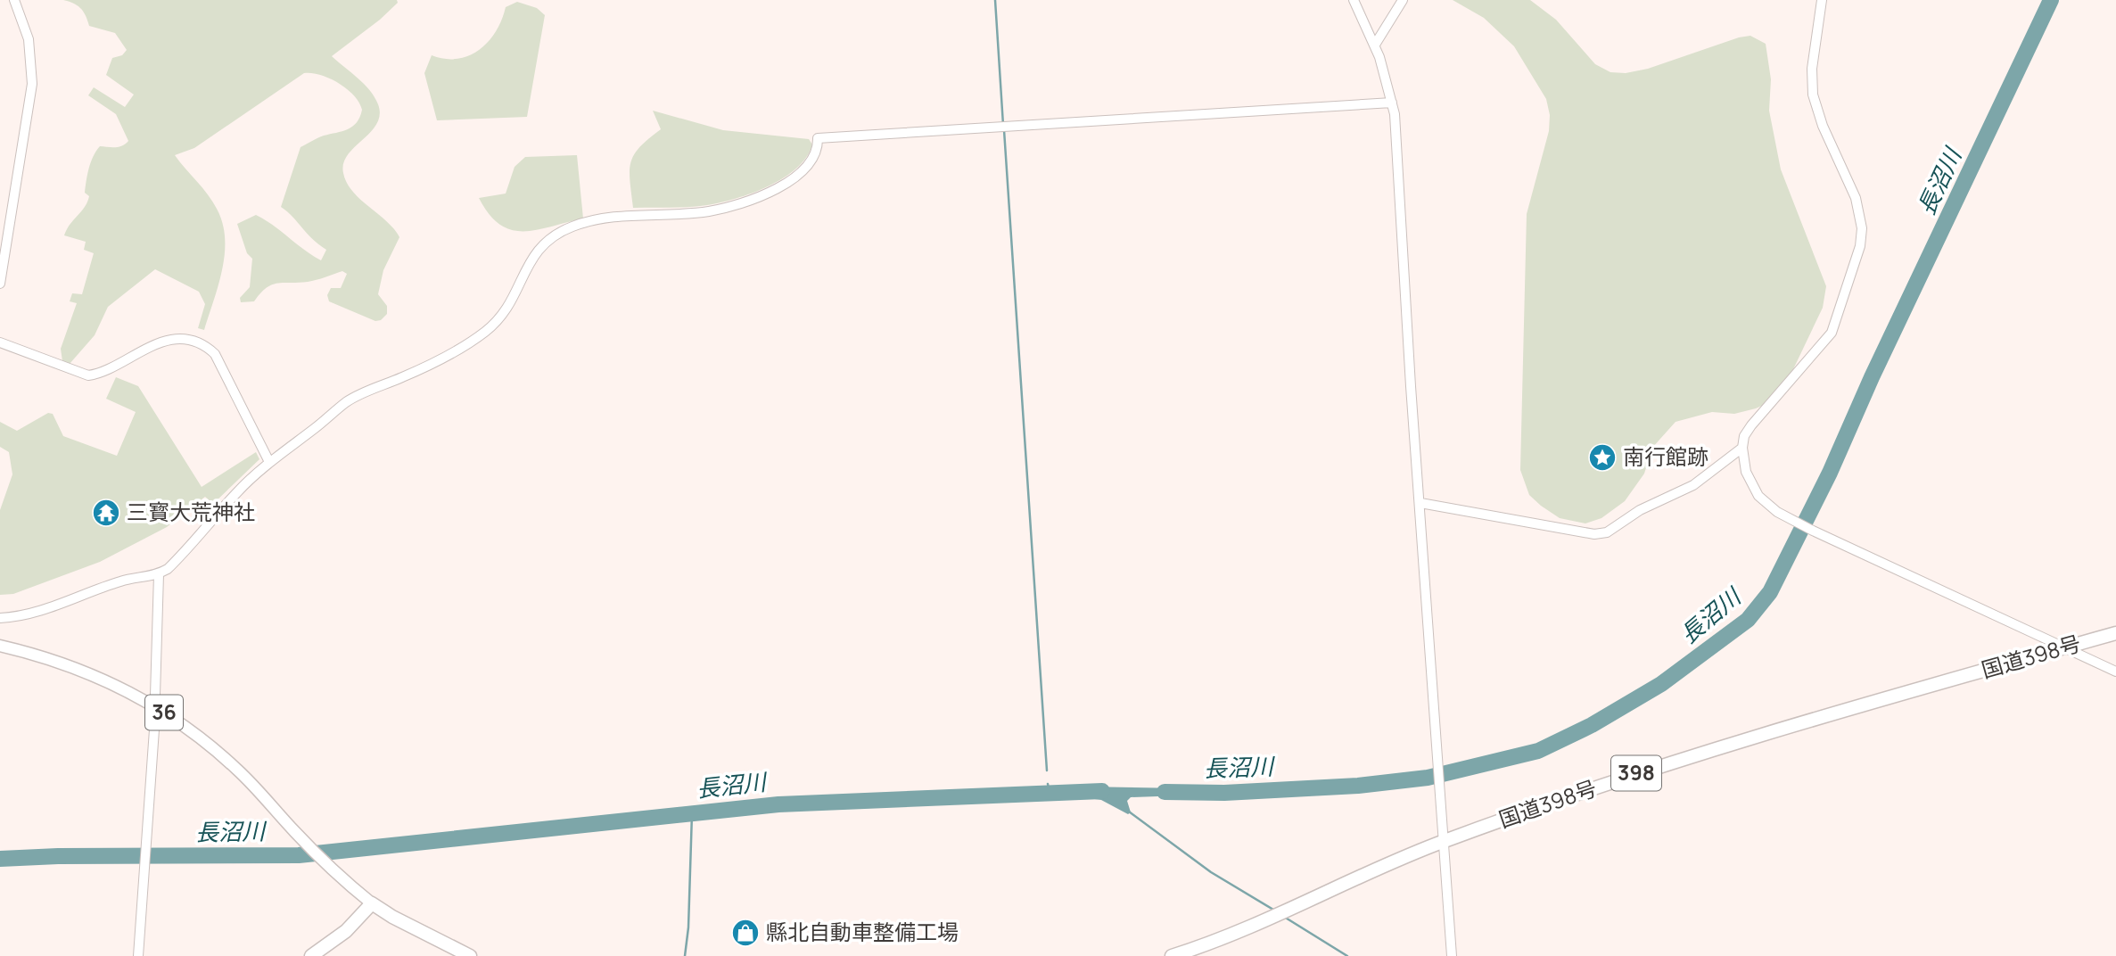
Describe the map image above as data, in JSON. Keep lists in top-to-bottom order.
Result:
{
  "streets": {
    "highway": ["国道398号", "398"],
    "main road": ["36"]
  },
  "water": ["長沼川"],
  "places": {
    "place": ["南行館跡"],
    "temple": ["三寳大荒神社"],
    "shop": ["縣北自動車整備工場"]
  }
}
